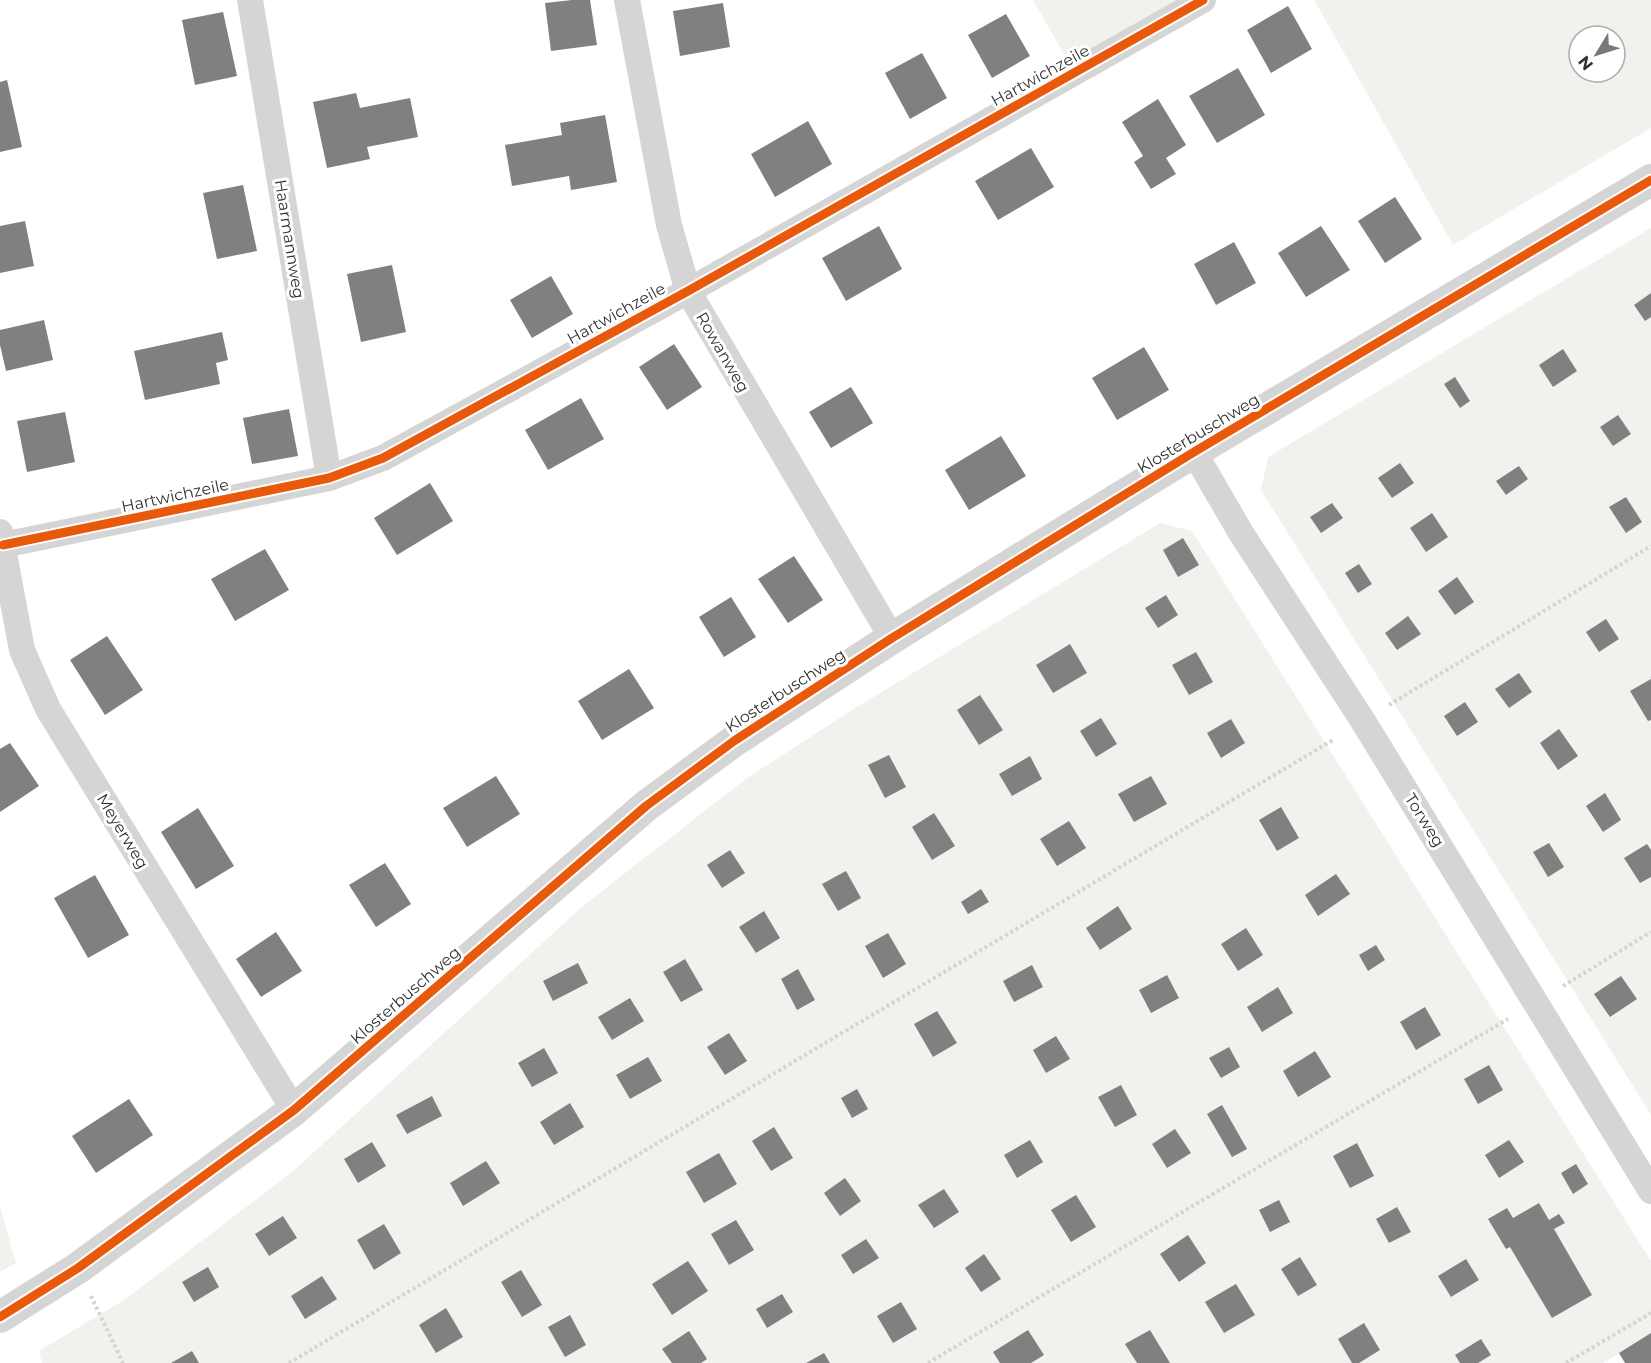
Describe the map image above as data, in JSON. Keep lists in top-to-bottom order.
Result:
{
  "streets": {
    "street": [
      "Hartwichzeile",
      "Haarmannweg",
      "Rowanweg",
      "Klosterbuschweg",
      "Torweg",
      "Meyerweg"
    ]
  },
  "crossings": [
    ["Hartwichzeile", "Haarmannweg"],
    ["Hartwichzeile", "Rowanweg"],
    ["Hartwichzeile", "Meyerweg"],
    ["Rowanweg", "Klosterbuschweg"],
    ["Klosterbuschweg", "Torweg"],
    ["Klosterbuschweg", "Meyerweg"]
  ],
  "north": "bottom left"
}
